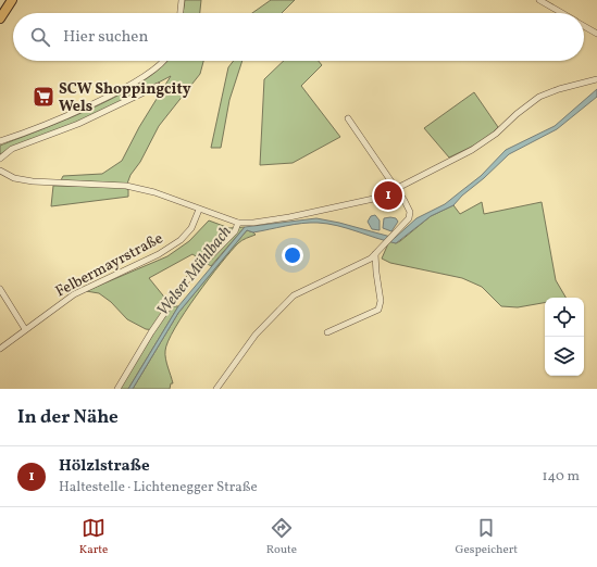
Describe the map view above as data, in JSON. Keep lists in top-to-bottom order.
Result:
{
  "streets": {
    "street": ["Felbermayrstraße"]
  },
  "water": ["Welser Mühlbach"],
  "places": {
    "supermarket": ["SCW Shoppingcity Wels"]
  },
  "page": {
    "search": "Hier suchen",
    "pins": "1",
    "heading": "In der Nähe",
    "list": [
      {
        "mark": "1",
        "name": "Hölzlstraße",
        "note": "Haltestelle · Lichtenegger Straße",
        "value": "140 m"
      }
    ],
    "nav": ["Karte", "Route", "Gespeichert"]
  }
}
